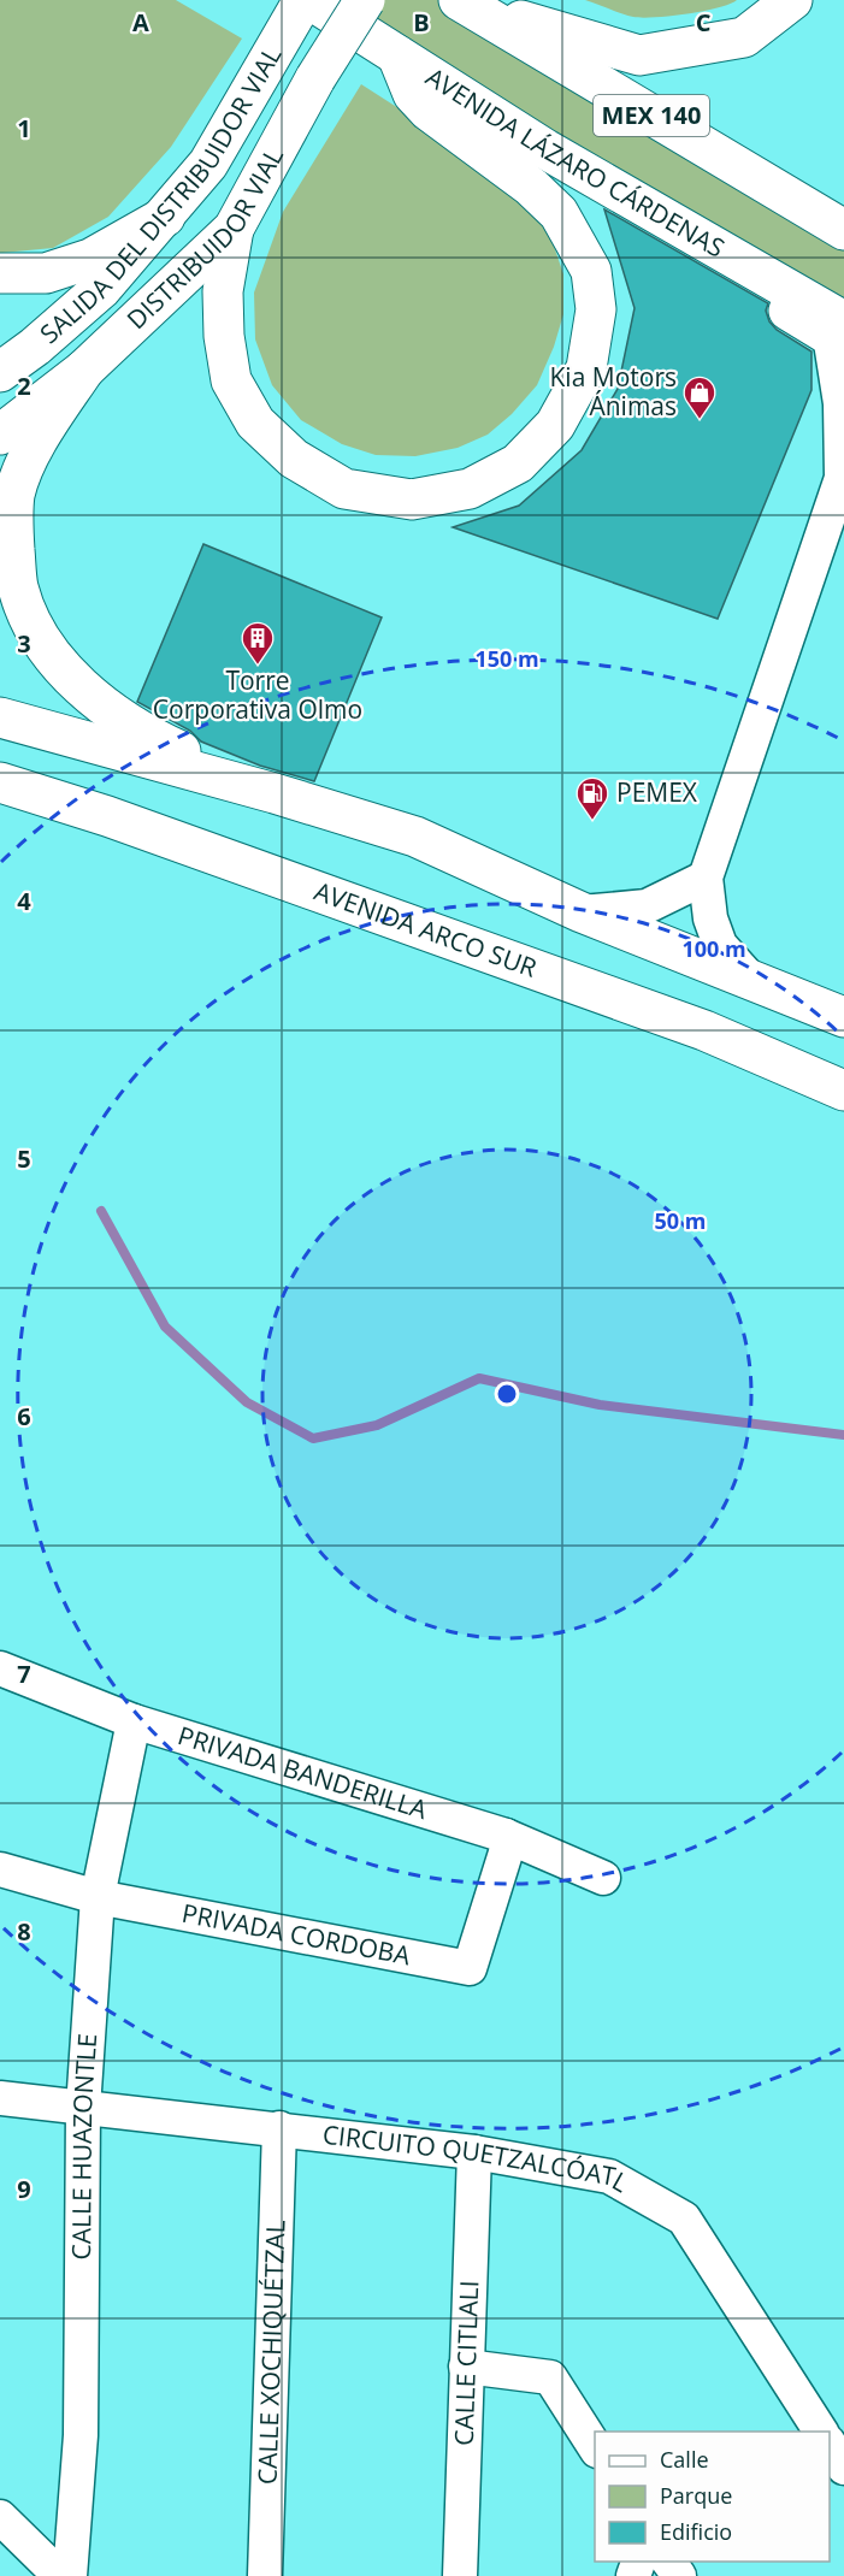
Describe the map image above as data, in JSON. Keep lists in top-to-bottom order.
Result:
{
  "streets": {
    "main road": [
      "MEX 140",
      "AVENIDA LÁZARO CÁRDENAS",
      "SALIDA DEL DISTRIBUIDOR VIAL",
      "DISTRIBUIDOR VIAL",
      "AVENIDA ARCO SUR"
    ],
    "street": [
      "PRIVADA BANDERILLA",
      "PRIVADA CORDOBA",
      "CALLE HUAZONTLE",
      "CIRCUITO QUETZALCÓATL",
      "CALLE XOCHIQUÉTZAL",
      "CALLE CITLALI"
    ]
  },
  "crossings": [
    ["PRIVADA BANDERILLA", "PRIVADA CORDOBA"],
    ["PRIVADA BANDERILLA", "CALLE HUAZONTLE"],
    ["PRIVADA CORDOBA", "CALLE HUAZONTLE"],
    ["CALLE HUAZONTLE", "CIRCUITO QUETZALCÓATL"],
    ["CIRCUITO QUETZALCÓATL", "CALLE XOCHIQUÉTZAL"],
    ["CIRCUITO QUETZALCÓATL", "CALLE CITLALI"]
  ],
  "places": {
    "shop": ["Kia Motors Ánimas"],
    "building": ["Torre Corporativa Olmo"],
    "fuel station": ["PEMEX"]
  },
  "legend": ["Calle", "Parque", "Edificio"],
  "grid": {
    "columns": ["A", "B", "C"],
    "rows": [
      "1",
      "2",
      "3",
      "4",
      "5",
      "6",
      "7",
      "8",
      "9"
    ]
  },
  "rings": ["150 m", "100 m", "50 m"]
}
